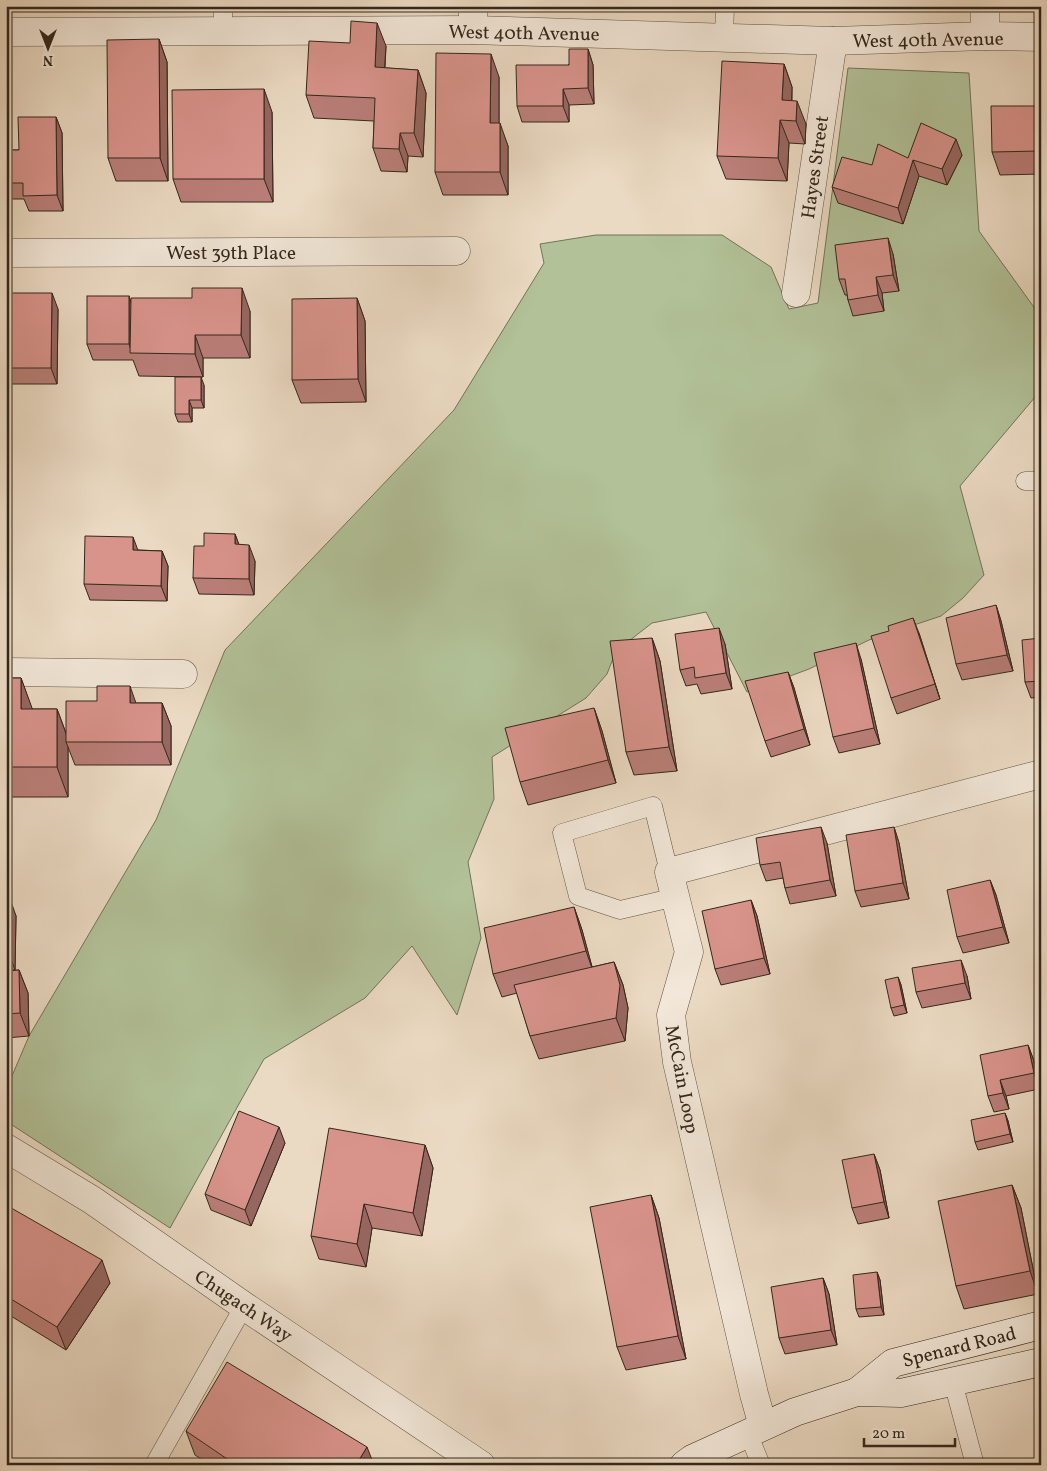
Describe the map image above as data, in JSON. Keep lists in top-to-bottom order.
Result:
{
  "streets": {
    "street": [
      "West 40th Avenue",
      "Hayes Street",
      "West 39th Place",
      "McCain Loop",
      "Chugach Way",
      "Spenard Road"
    ]
  },
  "crossings": [
    ["West 40th Avenue", "Hayes Street"],
    ["McCain Loop", "Spenard Road"]
  ],
  "scale_bar": "20 m",
  "north": "bottom"
}
